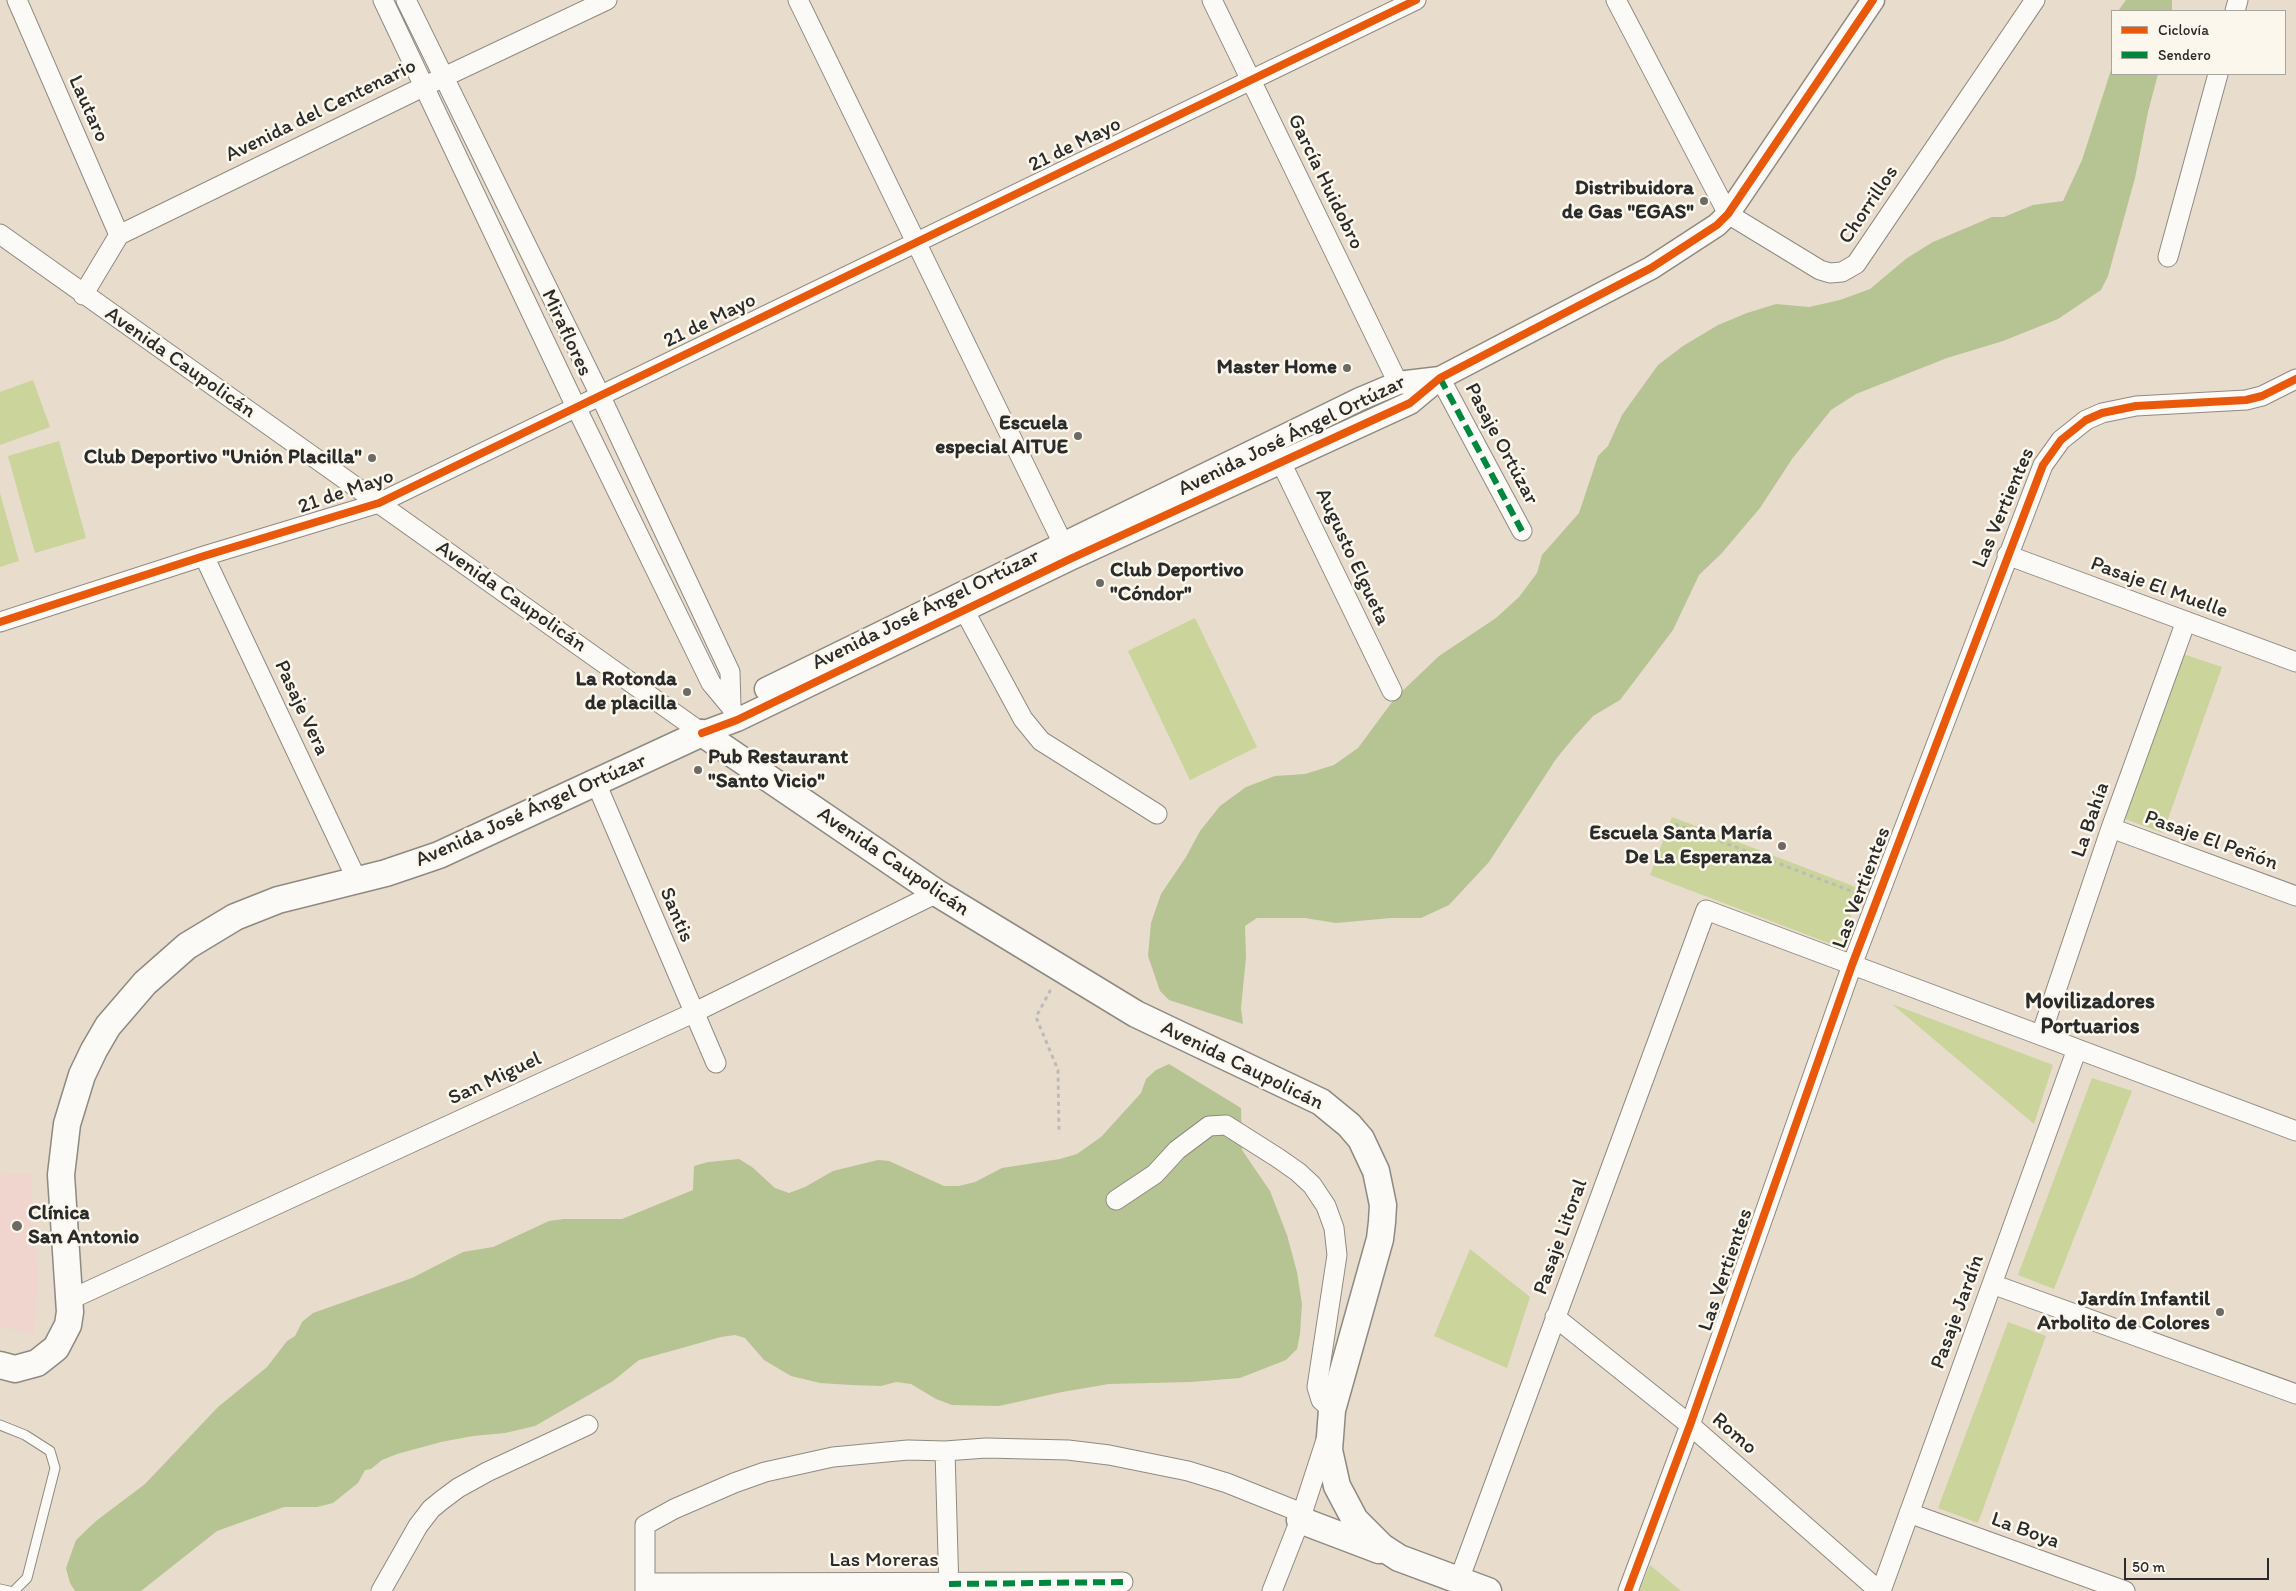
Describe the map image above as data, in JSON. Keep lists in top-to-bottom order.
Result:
{
  "streets": {
    "main road": ["Avenida Caupolicán", "Avenida José Ángel Ortúzar"],
    "street": [
      "Lautaro",
      "Avenida del Centenario",
      "21 de Mayo",
      "García Huidobro",
      "Chorrillos",
      "Miraflores",
      "Pasaje Ortúzar",
      "Las Vertientes",
      "Augusto Elgueta",
      "Pasaje El Muelle",
      "Pasaje Vera",
      "La Bahía",
      "Pasaje El Peñón",
      "Santis",
      "San Miguel",
      "Pasaje Litoral",
      "Pasaje Jardín",
      "Romo",
      "La Boya",
      "Las Moreras"
    ]
  },
  "crossings": [
    ["Lautaro", "Avenida del Centenario"],
    ["Avenida del Centenario", "Miraflores"],
    ["21 de Mayo", "García Huidobro"],
    ["21 de Mayo", "Miraflores"],
    ["21 de Mayo", "Avenida Caupolicán"],
    ["21 de Mayo", "Pasaje Vera"],
    ["García Huidobro", "Avenida José Ángel Ortúzar"],
    ["Chorrillos", "Avenida José Ángel Ortúzar"],
    ["Miraflores", "Avenida José Ángel Ortúzar"],
    ["Avenida Caupolicán", "Avenida José Ángel Ortúzar"],
    ["Avenida Caupolicán", "San Miguel"],
    ["Avenida José Ángel Ortúzar", "Pasaje Ortúzar"],
    ["Avenida José Ángel Ortúzar", "Augusto Elgueta"],
    ["Avenida José Ángel Ortúzar", "Pasaje Vera"],
    ["Avenida José Ángel Ortúzar", "Santis"],
    ["Avenida José Ángel Ortúzar", "San Miguel"],
    ["Las Vertientes", "Pasaje El Muelle"],
    ["Las Vertientes", "Pasaje Litoral"],
    ["Las Vertientes", "Romo"],
    ["Pasaje El Muelle", "La Bahía"],
    ["La Bahía", "Pasaje El Peñón"],
    ["Santis", "San Miguel"],
    ["Pasaje Litoral", "Romo"],
    ["Pasaje Jardín", "Romo"],
    ["Pasaje Jardín", "La Boya"]
  ],
  "districts": ["Movilizadores Portuarios"],
  "places": [
    "Distribuidora de Gas \"EGAS\"",
    "Master Home",
    "Escuela especial AITUE",
    "Club Deportivo \"Unión Placilla\"",
    "Club Deportivo \"Cóndor\"",
    "La Rotonda de placilla",
    "Pub Restaurant \"Santo Vicio\"",
    "Escuela Santa María De La Esperanza",
    "Clínica San Antonio",
    "Jardín Infantil Arbolito de Colores"
  ],
  "legend": ["Ciclovía", "Sendero"],
  "scale_bar": "50 m"
}
